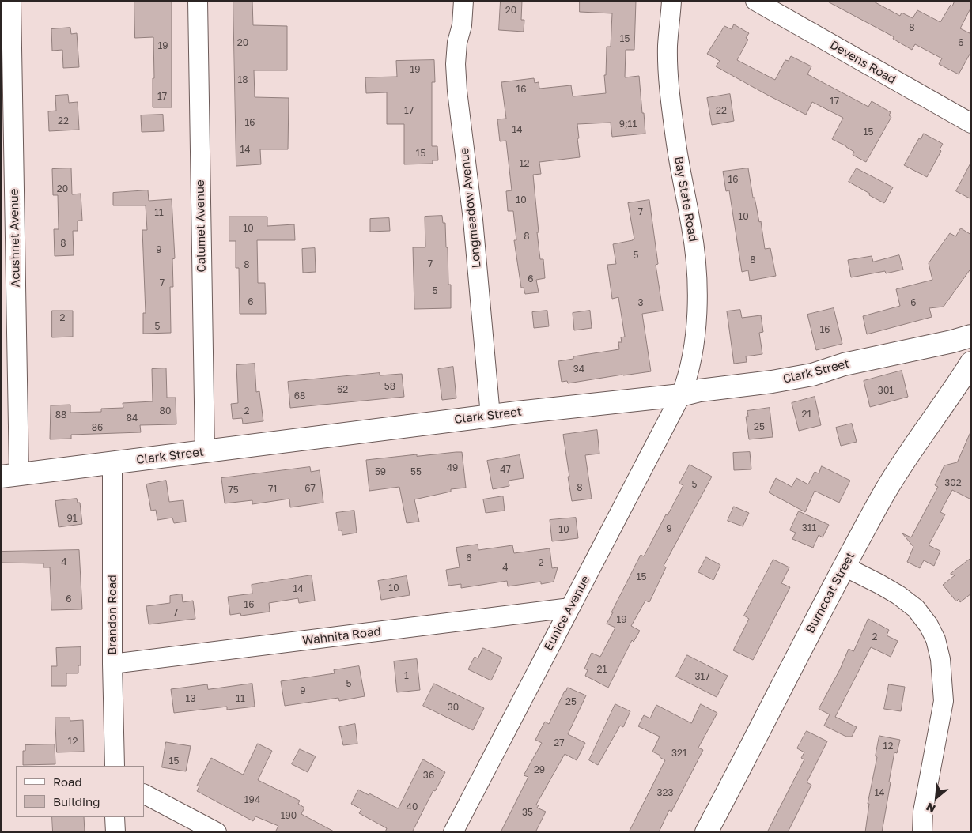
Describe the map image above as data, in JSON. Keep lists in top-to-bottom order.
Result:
{
  "streets": {
    "street": [
      "Devens Road",
      "Bay State Road",
      "Longmeadow Avenue",
      "Calumet Avenue",
      "Acushnet Avenue",
      "Clark Street",
      "Burncoat Street",
      "Eunice Avenue",
      "Brandon Road",
      "Wahnita Road"
    ]
  },
  "crossings": [
    ["Bay State Road", "Clark Street"],
    ["Bay State Road", "Eunice Avenue"],
    ["Longmeadow Avenue", "Clark Street"],
    ["Calumet Avenue", "Clark Street"],
    ["Acushnet Avenue", "Clark Street"],
    ["Clark Street", "Eunice Avenue"],
    ["Clark Street", "Brandon Road"],
    ["Eunice Avenue", "Wahnita Road"],
    ["Brandon Road", "Wahnita Road"]
  ],
  "house_numbers": [
    "20",
    "8",
    "15",
    "20",
    "6",
    "19",
    "19",
    "18",
    "16",
    "17",
    "17",
    "17",
    "22",
    "22",
    "16",
    "9;11",
    "14",
    "15",
    "14",
    "15",
    "12",
    "16",
    "20",
    "10",
    "7",
    "11",
    "10",
    "10",
    "8",
    "8",
    "9",
    "5",
    "8",
    "7",
    "8",
    "6",
    "7",
    "5",
    "6",
    "3",
    "6",
    "2",
    "5",
    "16",
    "34",
    "58",
    "62",
    "301",
    "68",
    "80",
    "2",
    "21",
    "88",
    "84",
    "25",
    "86",
    "49",
    "47",
    "59",
    "55",
    "302",
    "5",
    "8",
    "67",
    "71",
    "75",
    "91",
    "311",
    "9",
    "10",
    "6",
    "4",
    "2",
    "4",
    "15",
    "10",
    "14",
    "6",
    "16",
    "7",
    "19",
    "2",
    "21",
    "1",
    "317",
    "5",
    "9",
    "13",
    "11",
    "25",
    "30",
    "12",
    "27",
    "12",
    "321",
    "15",
    "29",
    "36",
    "323",
    "14",
    "194",
    "40",
    "35",
    "190"
  ],
  "legend": ["Road", "Building"],
  "north": "bottom left"
}
